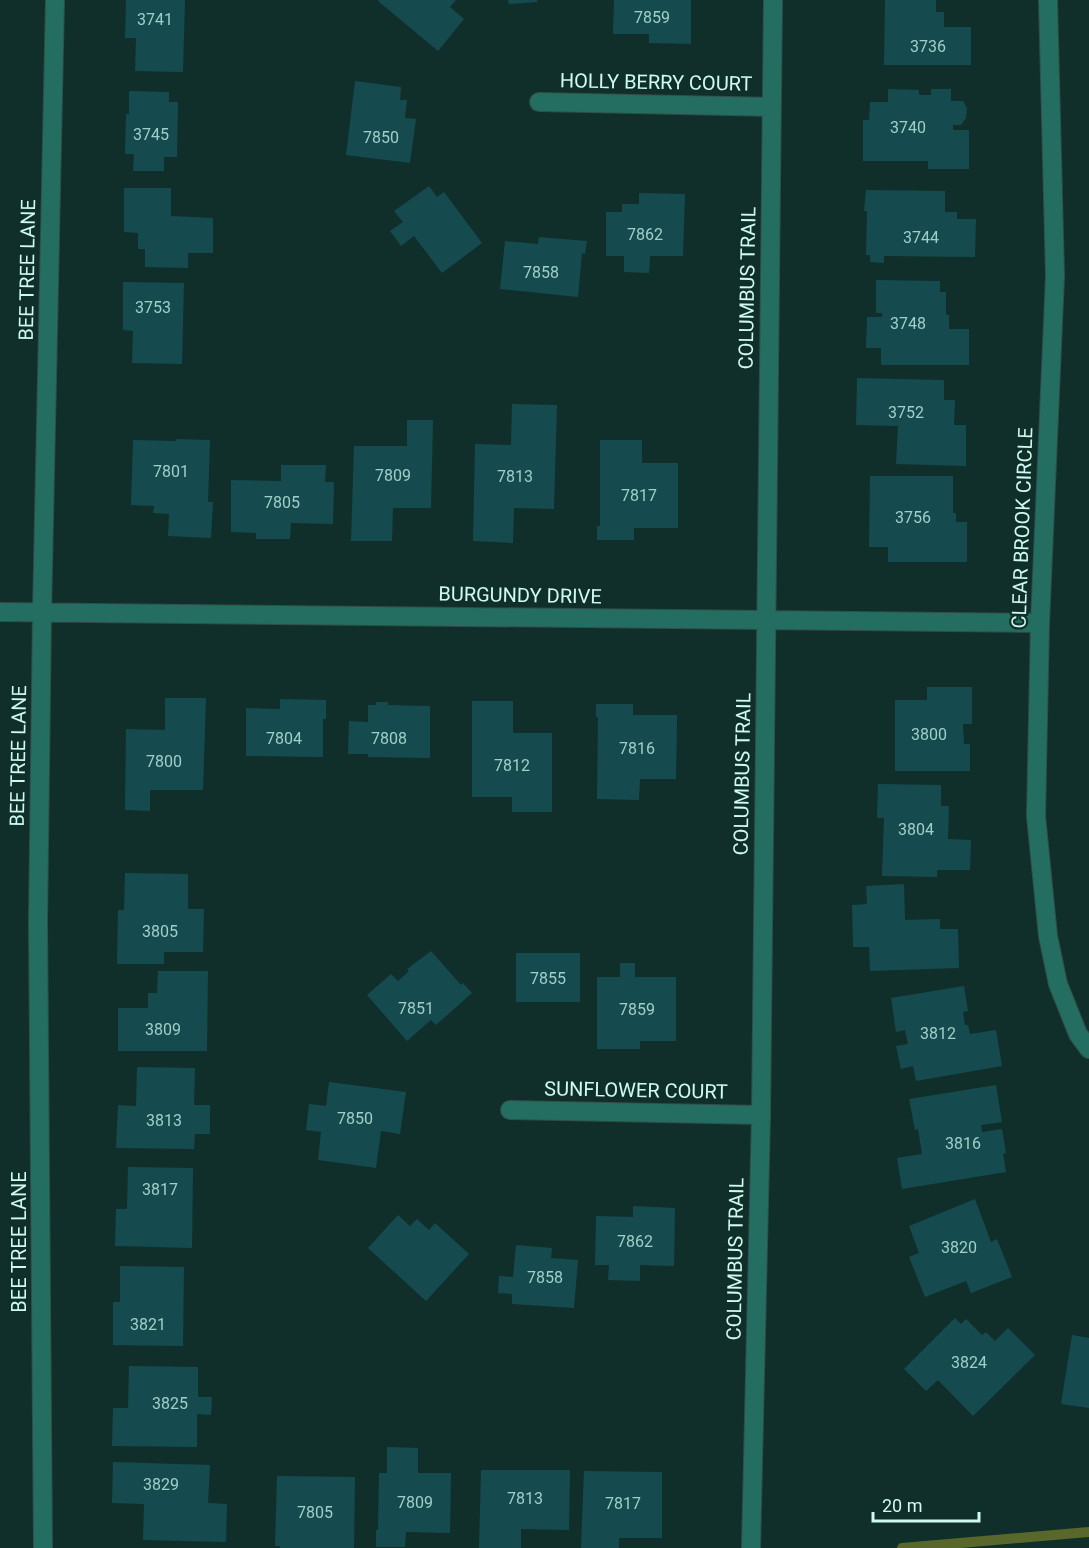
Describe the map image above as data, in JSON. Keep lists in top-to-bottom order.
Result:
{
  "streets": {
    "street": [
      "HOLLY BERRY COURT",
      "BEE TREE LANE",
      "COLUMBUS TRAIL",
      "CLEAR BROOK CIRCLE",
      "BURGUNDY DRIVE",
      "SUNFLOWER COURT"
    ]
  },
  "crossings": [
    ["HOLLY BERRY COURT", "COLUMBUS TRAIL"],
    ["BEE TREE LANE", "BURGUNDY DRIVE"],
    ["COLUMBUS TRAIL", "BURGUNDY DRIVE"],
    ["COLUMBUS TRAIL", "SUNFLOWER COURT"],
    ["CLEAR BROOK CIRCLE", "BURGUNDY DRIVE"]
  ],
  "house_numbers": [
    "7859",
    "3741",
    "3736",
    "3740",
    "3745",
    "7850",
    "7862",
    "3744",
    "7858",
    "3753",
    "3748",
    "3752",
    "7801",
    "7809",
    "7813",
    "7817",
    "7805",
    "3756",
    "3800",
    "7804",
    "7808",
    "7816",
    "7800",
    "7812",
    "3804",
    "3805",
    "7855",
    "7851",
    "7859",
    "3809",
    "3812",
    "7850",
    "3813",
    "3816",
    "3817",
    "7862",
    "3820",
    "7858",
    "3821",
    "3824",
    "3825",
    "3829",
    "7813",
    "7809",
    "7817",
    "7805"
  ],
  "scale_bar": "20 m"
}
